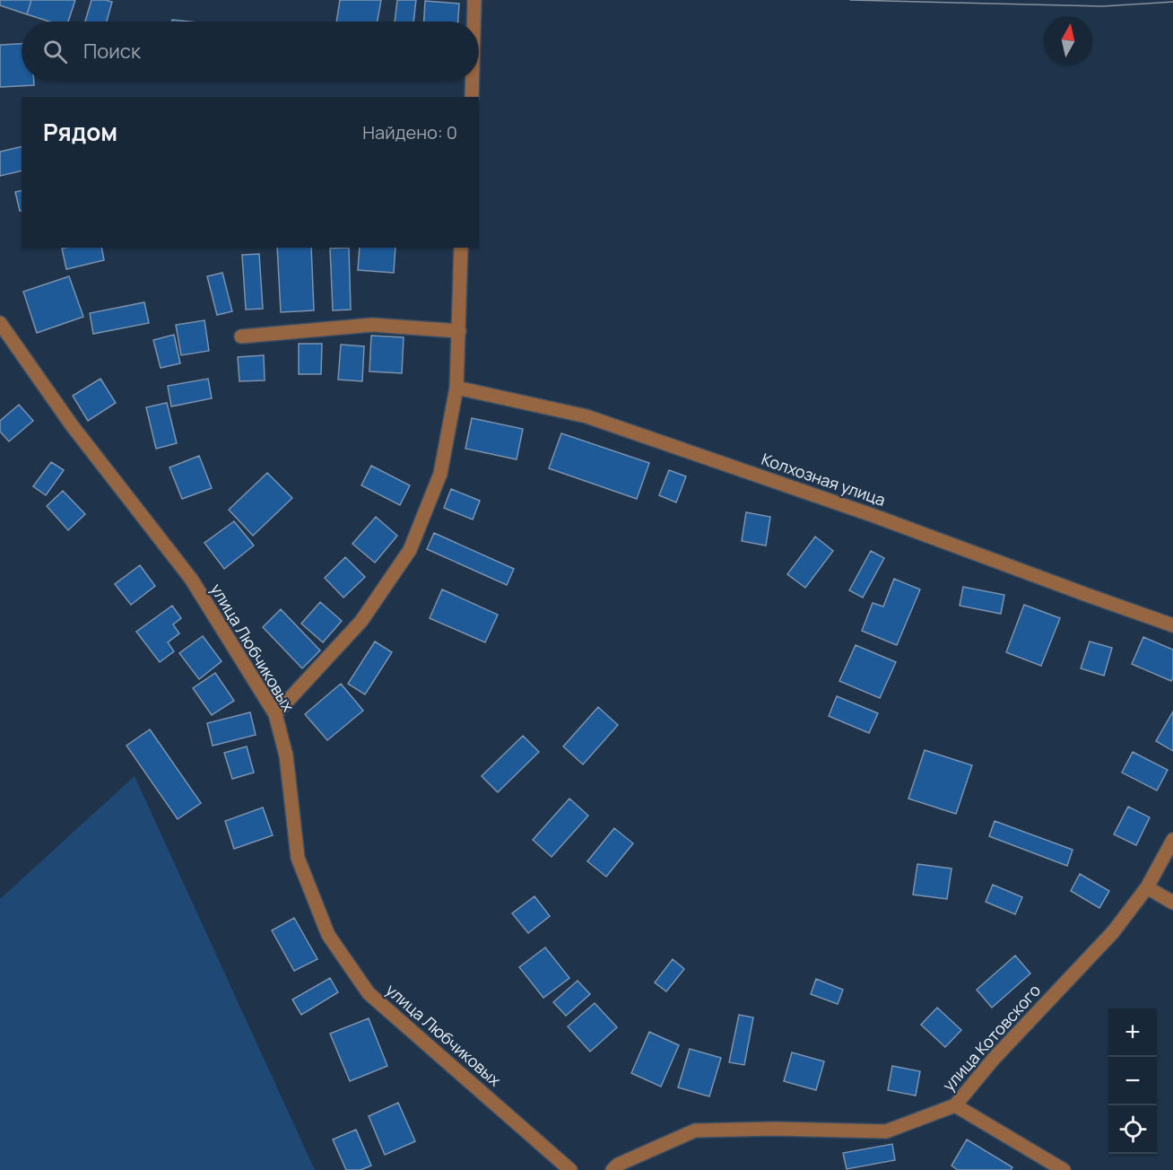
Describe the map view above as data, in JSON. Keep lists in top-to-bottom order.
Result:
{
  "streets": {
    "street": ["Колхозная улица", "улица Любчиковых", "улица Котовского"]
  },
  "north": "top",
  "page": {
    "search": "Поиск",
    "heading": ["Рядом", "Найдено: 0"],
    "map_buttons": ["+", "−"]
  }
}
